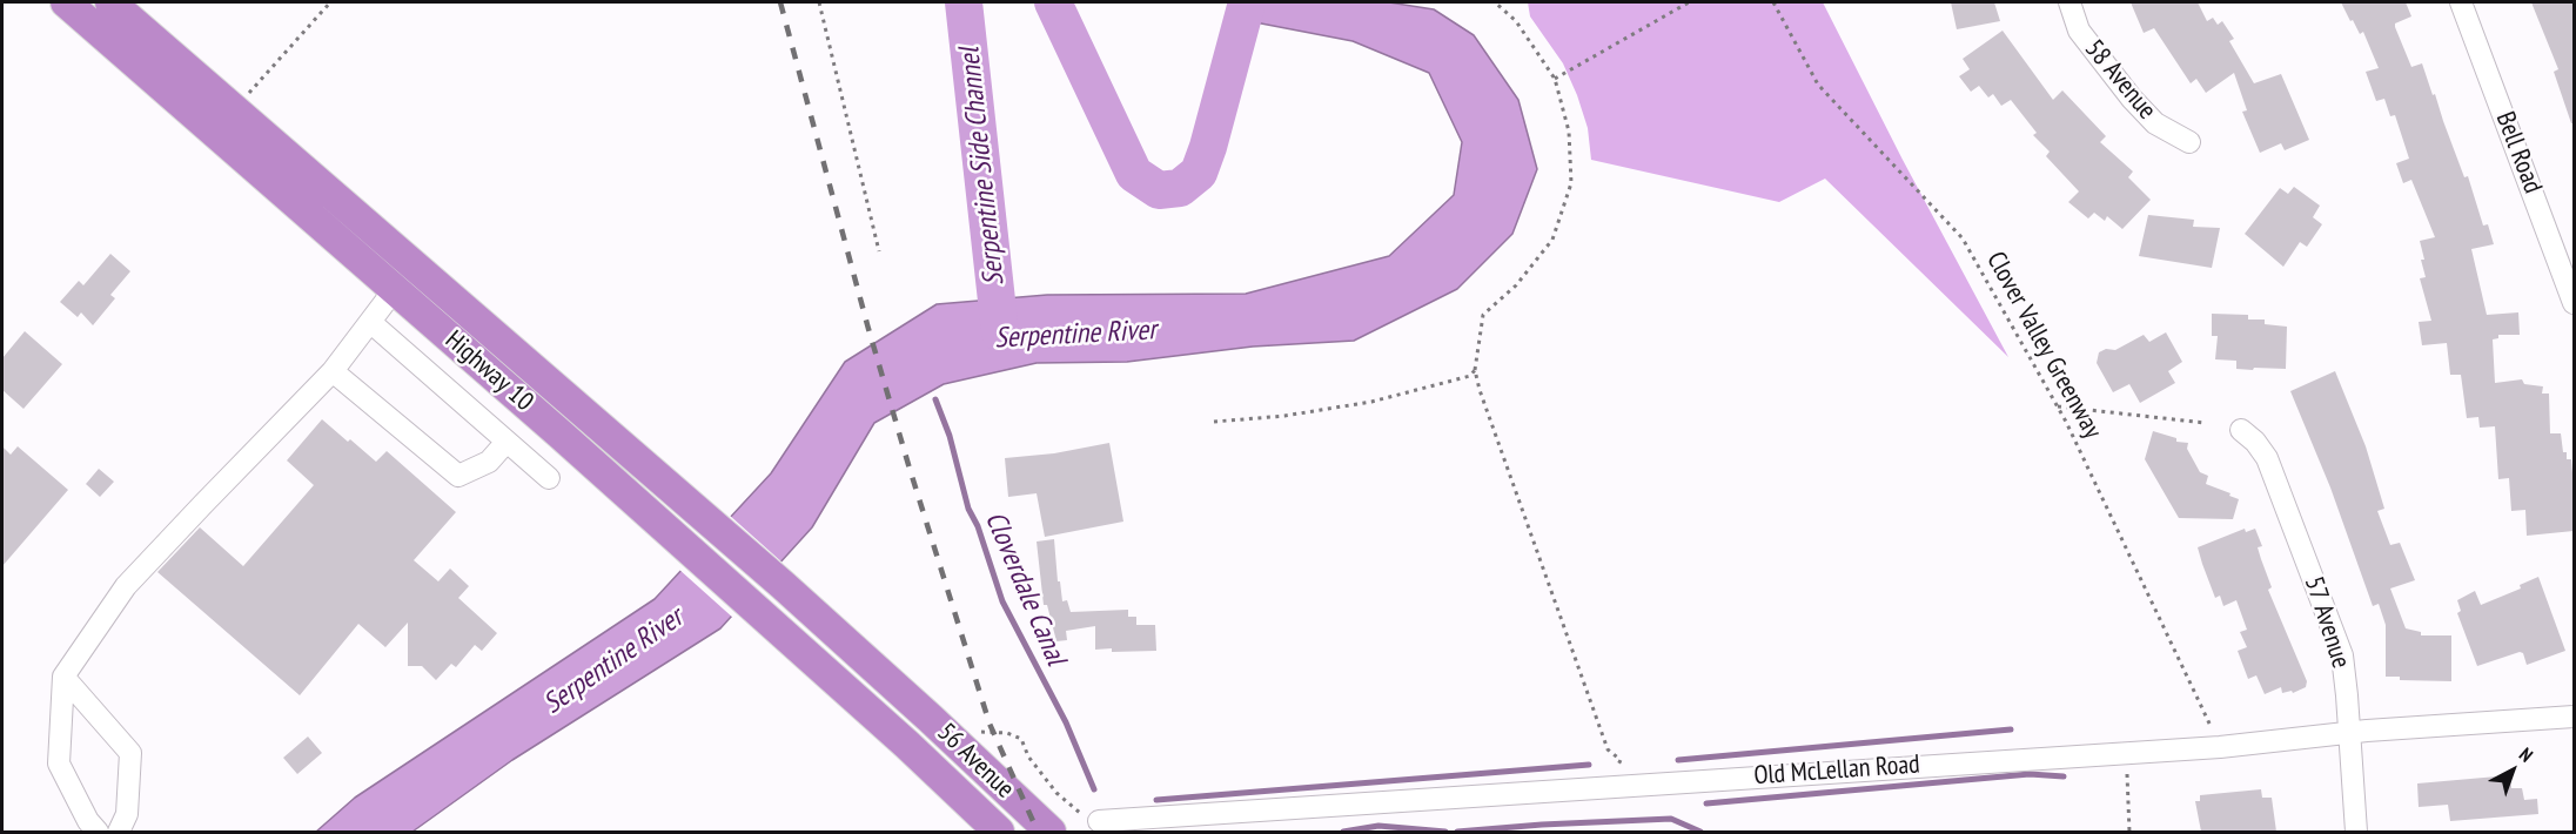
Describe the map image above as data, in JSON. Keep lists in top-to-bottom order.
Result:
{
  "streets": {
    "highway": ["Highway 10", "56 Avenue"],
    "street": [
      "58 Avenue",
      "Bell Road",
      "57 Avenue",
      "Old McLellan Road"
    ],
    "path": ["Clover Valley Greenway"]
  },
  "crossings": [
    ["Clover Valley Greenway", "Old McLellan Road"],
    ["Highway 10", "56 Avenue"],
    ["57 Avenue", "Old McLellan Road"]
  ],
  "water": ["Serpentine Side Channel", "Serpentine River", "Cloverdale Canal"],
  "north": "top right"
}
